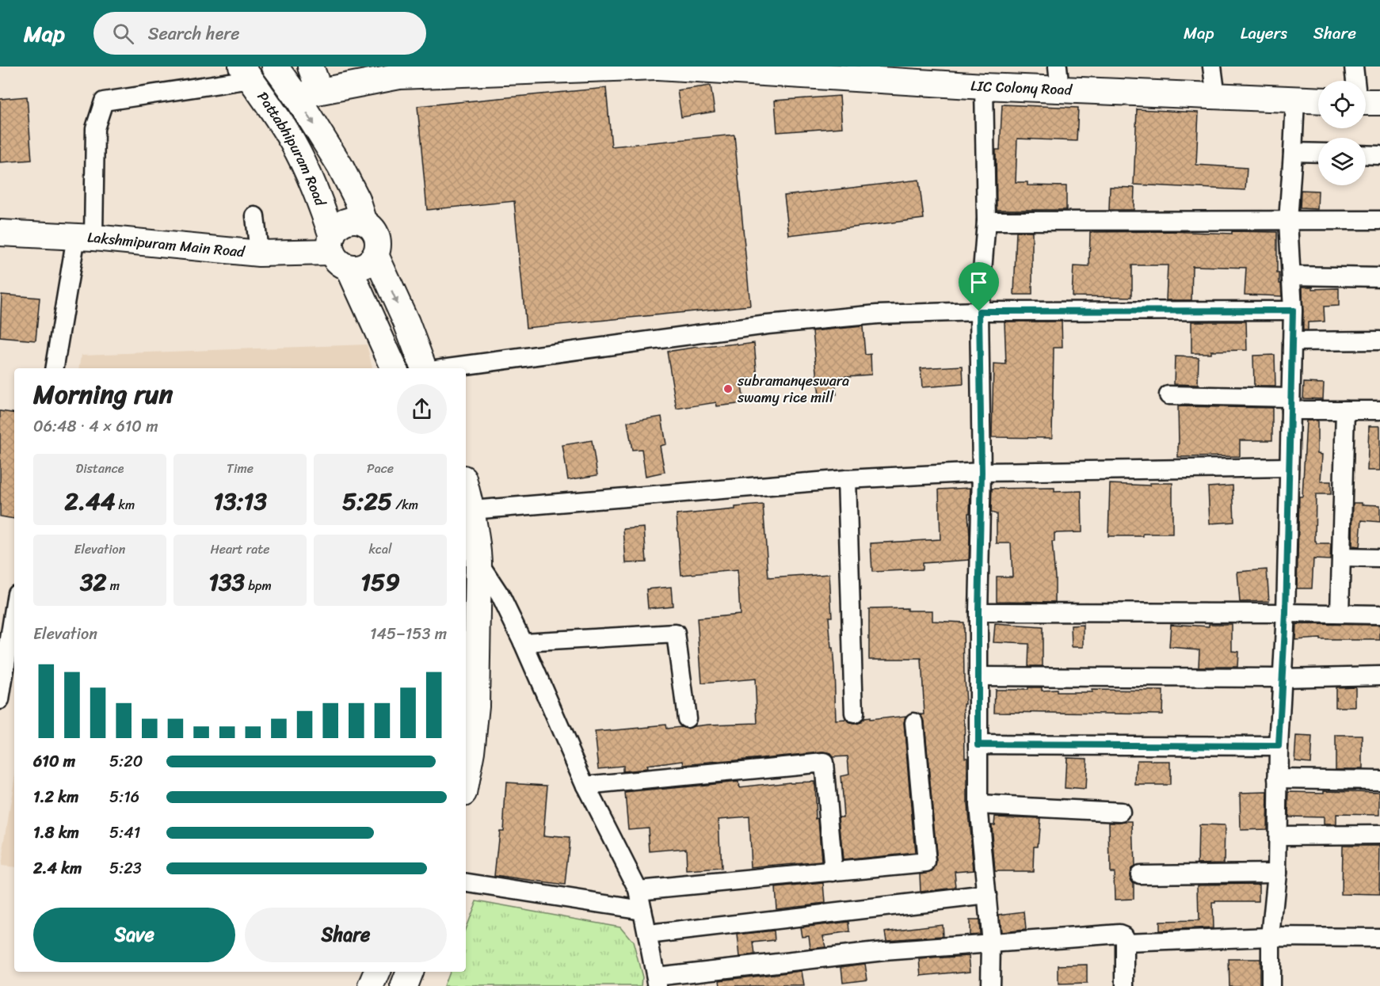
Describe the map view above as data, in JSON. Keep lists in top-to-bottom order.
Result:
{
  "streets": {
    "street": ["LIC Colony Road", "Pattabhipuram Road", "Lakshmipuram Main Road"]
  },
  "crossings": [
    ["LIC Colony Road", "Pattabhipuram Road"],
    ["Pattabhipuram Road", "Lakshmipuram Main Road"]
  ],
  "places": ["subramanyeswara swamy rice mill"],
  "page": {
    "header": "Map",
    "search": "Search here",
    "nav": ["Map", "Layers", "Share"],
    "heading": ["Morning run", "06:48 · 4 × 610 m"],
    "stats": [
      ["Distance", "2.44 km"],
      ["Time", "13:13"],
      ["Pace", "5:25 /km"],
      ["Elevation", "32 m"],
      ["Heart rate", "133 bpm"],
      ["kcal", "159"]
    ],
    "chart": ["Elevation", "145–153 m"],
    "list": [
      {
        "name": "610 m",
        "note": "5:20"
      },
      {
        "name": "1.2 km",
        "note": "5:16"
      },
      {
        "name": "1.8 km",
        "note": "5:41"
      },
      {
        "name": "2.4 km",
        "note": "5:23"
      }
    ],
    "buttons": ["Save", "Share"]
  }
}
